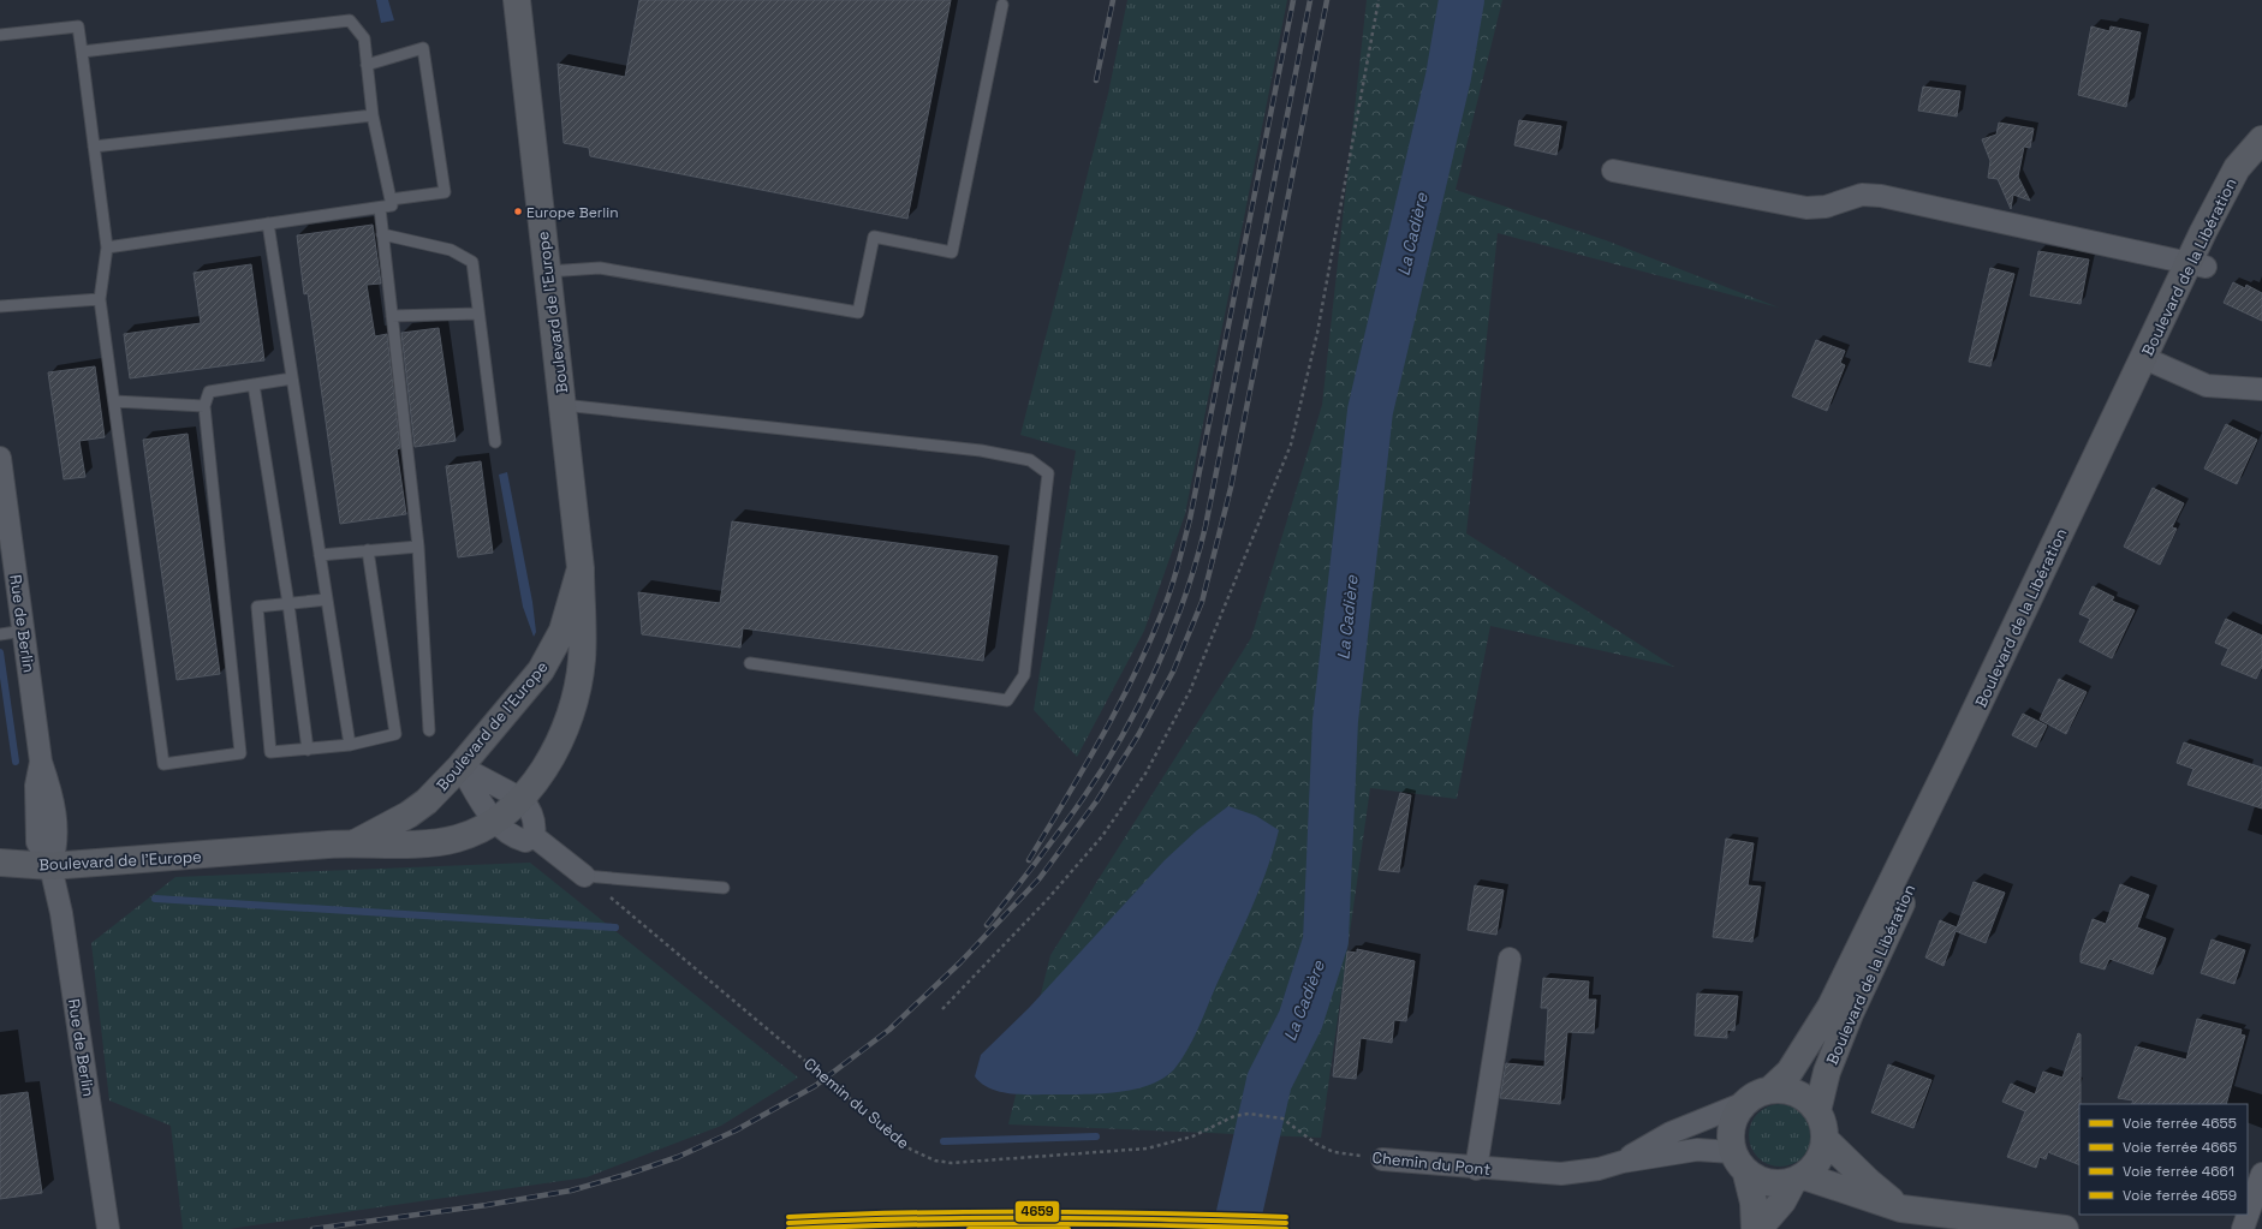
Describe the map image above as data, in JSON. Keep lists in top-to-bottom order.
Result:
{
  "streets": {
    "street": [
      "Boulevard de la Libération",
      "Boulevard de l'Europe",
      "Rue de Berlin",
      "Chemin du Pont"
    ],
    "path": ["Chemin du Suède"]
  },
  "crossings": [
    ["Boulevard de la Libération", "Chemin du Pont"],
    ["Boulevard de l'Europe", "Rue de Berlin"],
    ["Chemin du Suède", "Chemin du Pont"]
  ],
  "water": ["La Cadière"],
  "places": ["Europe Berlin"],
  "lines": [
    "rail line 4659",
    "rail line 4661",
    "rail line 4655",
    "rail line 4665"
  ],
  "legend": [
    "Voie ferrée 4655",
    "Voie ferrée 4665",
    "Voie ferrée 4661",
    "Voie ferrée 4659"
  ]
}
